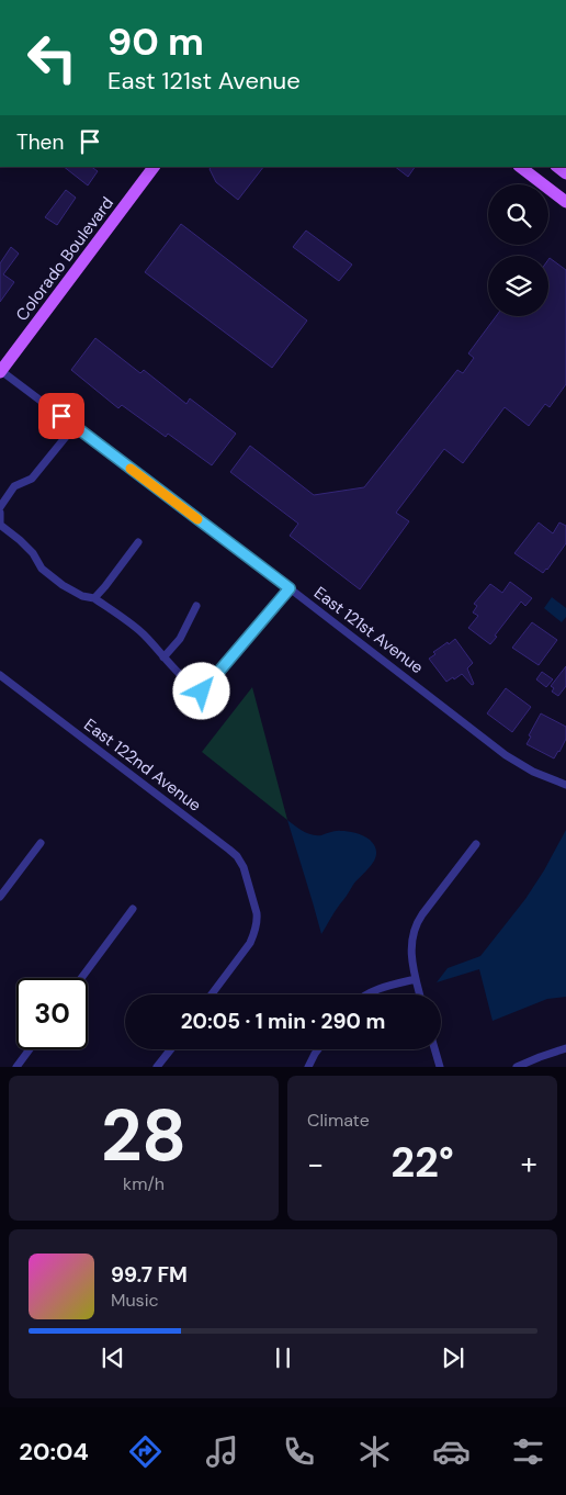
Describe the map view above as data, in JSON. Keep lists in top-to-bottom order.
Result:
{
  "streets": {
    "main road": ["Colorado Boulevard"],
    "street": ["East 121st Avenue", "East 122nd Avenue"]
  },
  "crossings": [
    ["Colorado Boulevard", "East 121st Avenue"]
  ],
  "page": {
    "turn": ["90 m", "East 121st Avenue"],
    "then": "Then",
    "limit": "30",
    "trip": "20:05 · 1 min · 290 m",
    "tile": [
      ["28", "km/h"],
      "Climate"
    ],
    "heat": ["−", "22°", "+"],
    "song": ["99.7 FM", "Music"],
    "tabs": "20:04"
  }
}
